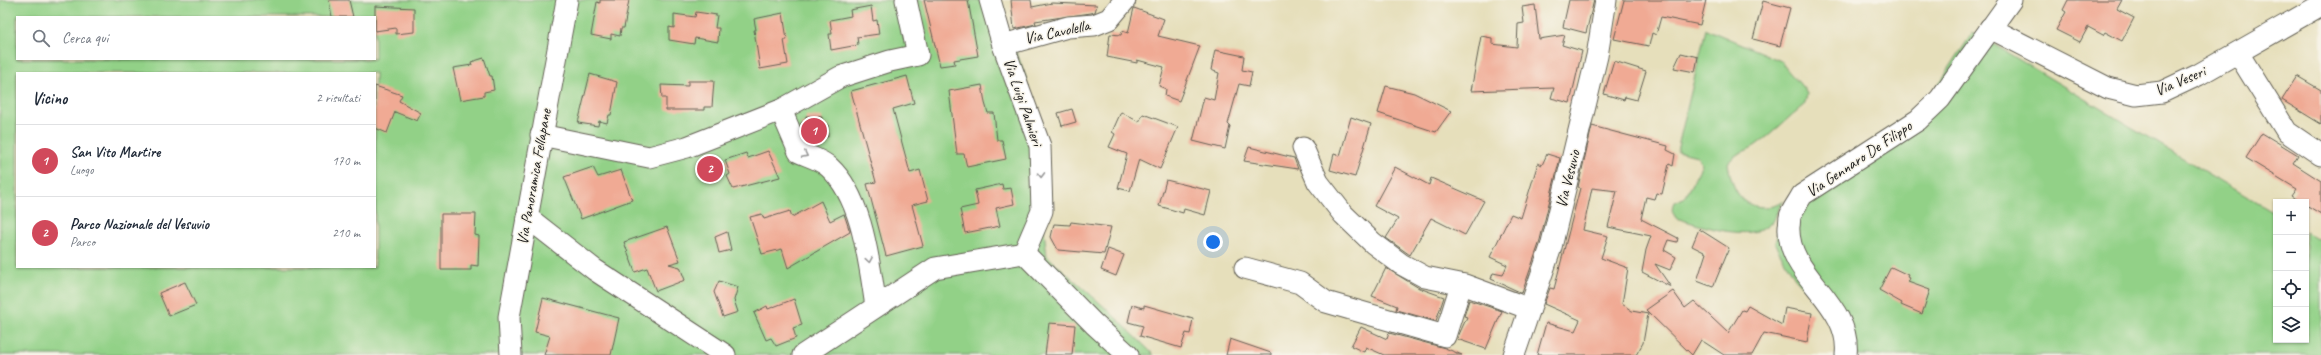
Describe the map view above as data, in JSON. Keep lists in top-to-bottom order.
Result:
{
  "streets": {
    "street": [
      "Via Cavolella",
      "Via Veseri",
      "Via Luigi Palmieri",
      "Via Gennaro De Filippo",
      "Via Panoramica Fellapane",
      "Via Vesuvio"
    ]
  },
  "crossings": [
    ["Via Cavolella", "Via Luigi Palmieri"],
    ["Via Veseri", "Via Gennaro De Filippo"]
  ],
  "one_way": ["Via Luigi Palmieri"],
  "page": {
    "search": "Cerca qui",
    "heading": ["Vicino", "2 risultati"],
    "pins": ["1", "2"],
    "list": [
      {
        "mark": "1",
        "name": "San Vito Martire",
        "note": "Luogo",
        "value": "170 m"
      },
      {
        "mark": "2",
        "name": "Parco Nazionale del Vesuvio",
        "note": "Parco",
        "value": "210 m"
      }
    ],
    "map_buttons": ["+", "−"]
  }
}
